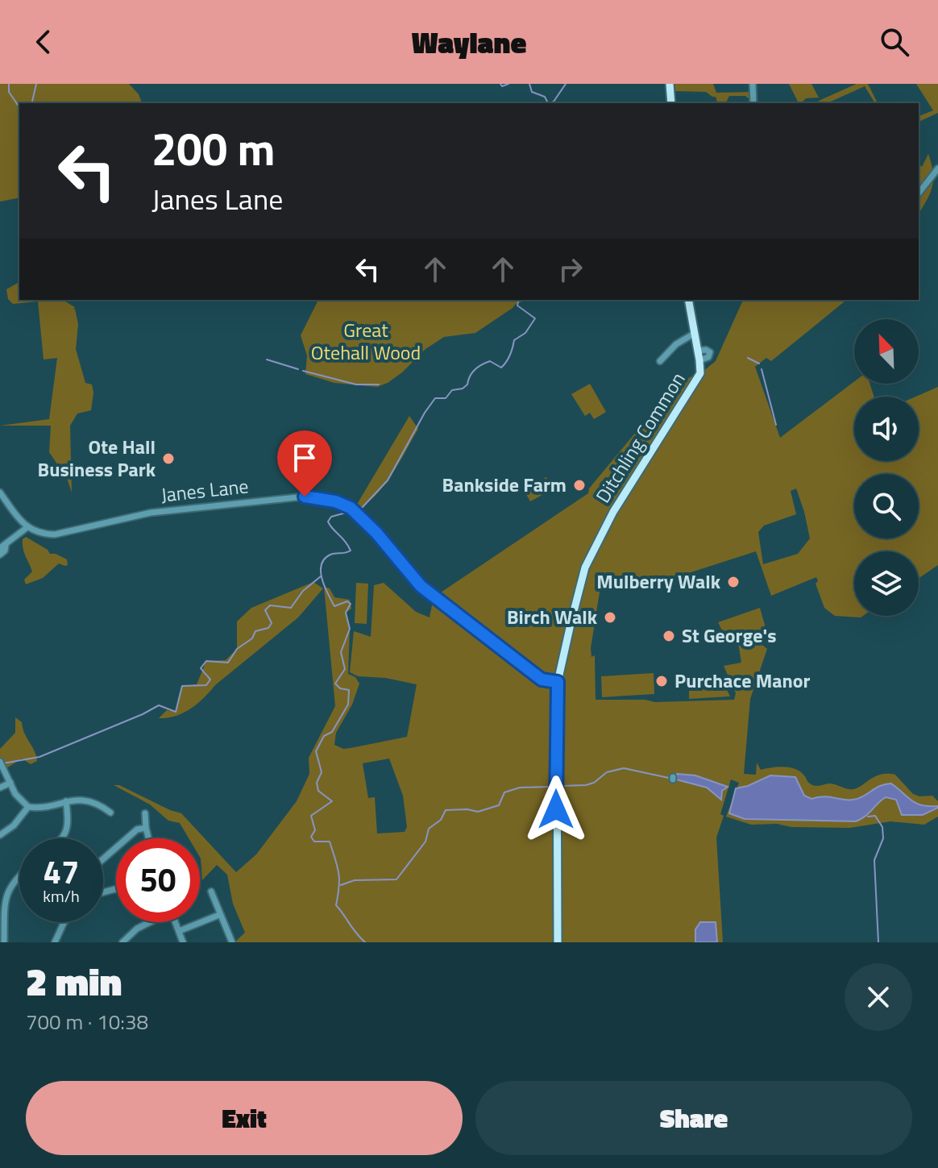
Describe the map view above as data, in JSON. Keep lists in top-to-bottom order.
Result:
{
  "streets": {
    "main road": ["Ditchling Common"],
    "street": ["Janes Lane"]
  },
  "crossings": [
    ["Ditchling Common", "Janes Lane"]
  ],
  "parks": ["Great Otehall Wood"],
  "places": [
    "Ote Hall Business Park",
    "Bankside Farm",
    "Mulberry Walk",
    "Birch Walk",
    "St George's",
    "Purchace Manor"
  ],
  "north": "top left",
  "page": {
    "header": "Waylane",
    "turn": ["200 m", "Janes Lane"],
    "speed": "47 km/h",
    "limit": "50",
    "heading": ["2 min", "700 m · 10:38"],
    "buttons": ["Exit", "Share"]
  }
}
